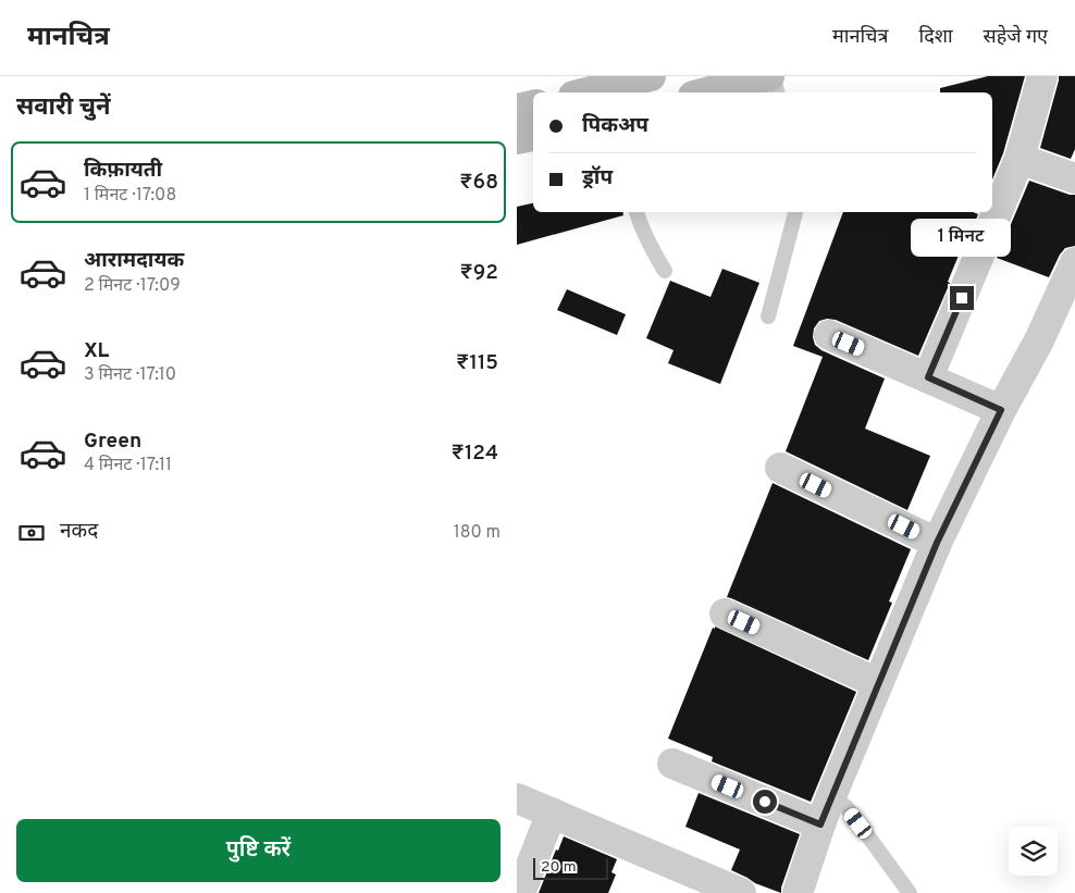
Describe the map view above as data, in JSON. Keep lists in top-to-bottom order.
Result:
{
  "scale_bar": "20 m",
  "page": {
    "header": "मानचित्र",
    "nav": ["मानचित्र", "दिशा", "सहेजे गए"],
    "heading": "सवारी चुनें",
    "banner": ["पिकअप", "ड्रॉप"],
    "list": [
      {
        "name": "किफ़ायती",
        "note": "1 मिनट · 17:08",
        "value": "₹68"
      },
      {
        "name": "आरामदायक",
        "note": "2 मिनट · 17:09",
        "value": "₹92"
      },
      {
        "name": "XL",
        "note": "3 मिनट · 17:10",
        "value": "₹115"
      },
      {
        "name": "Green",
        "note": "4 मिनट · 17:11",
        "value": "₹124"
      }
    ],
    "bubble": "1 मिनट",
    "pay": ["नकद", "180 m"],
    "buttons": "पुष्टि करें",
    "scale": "20 m"
  }
}
